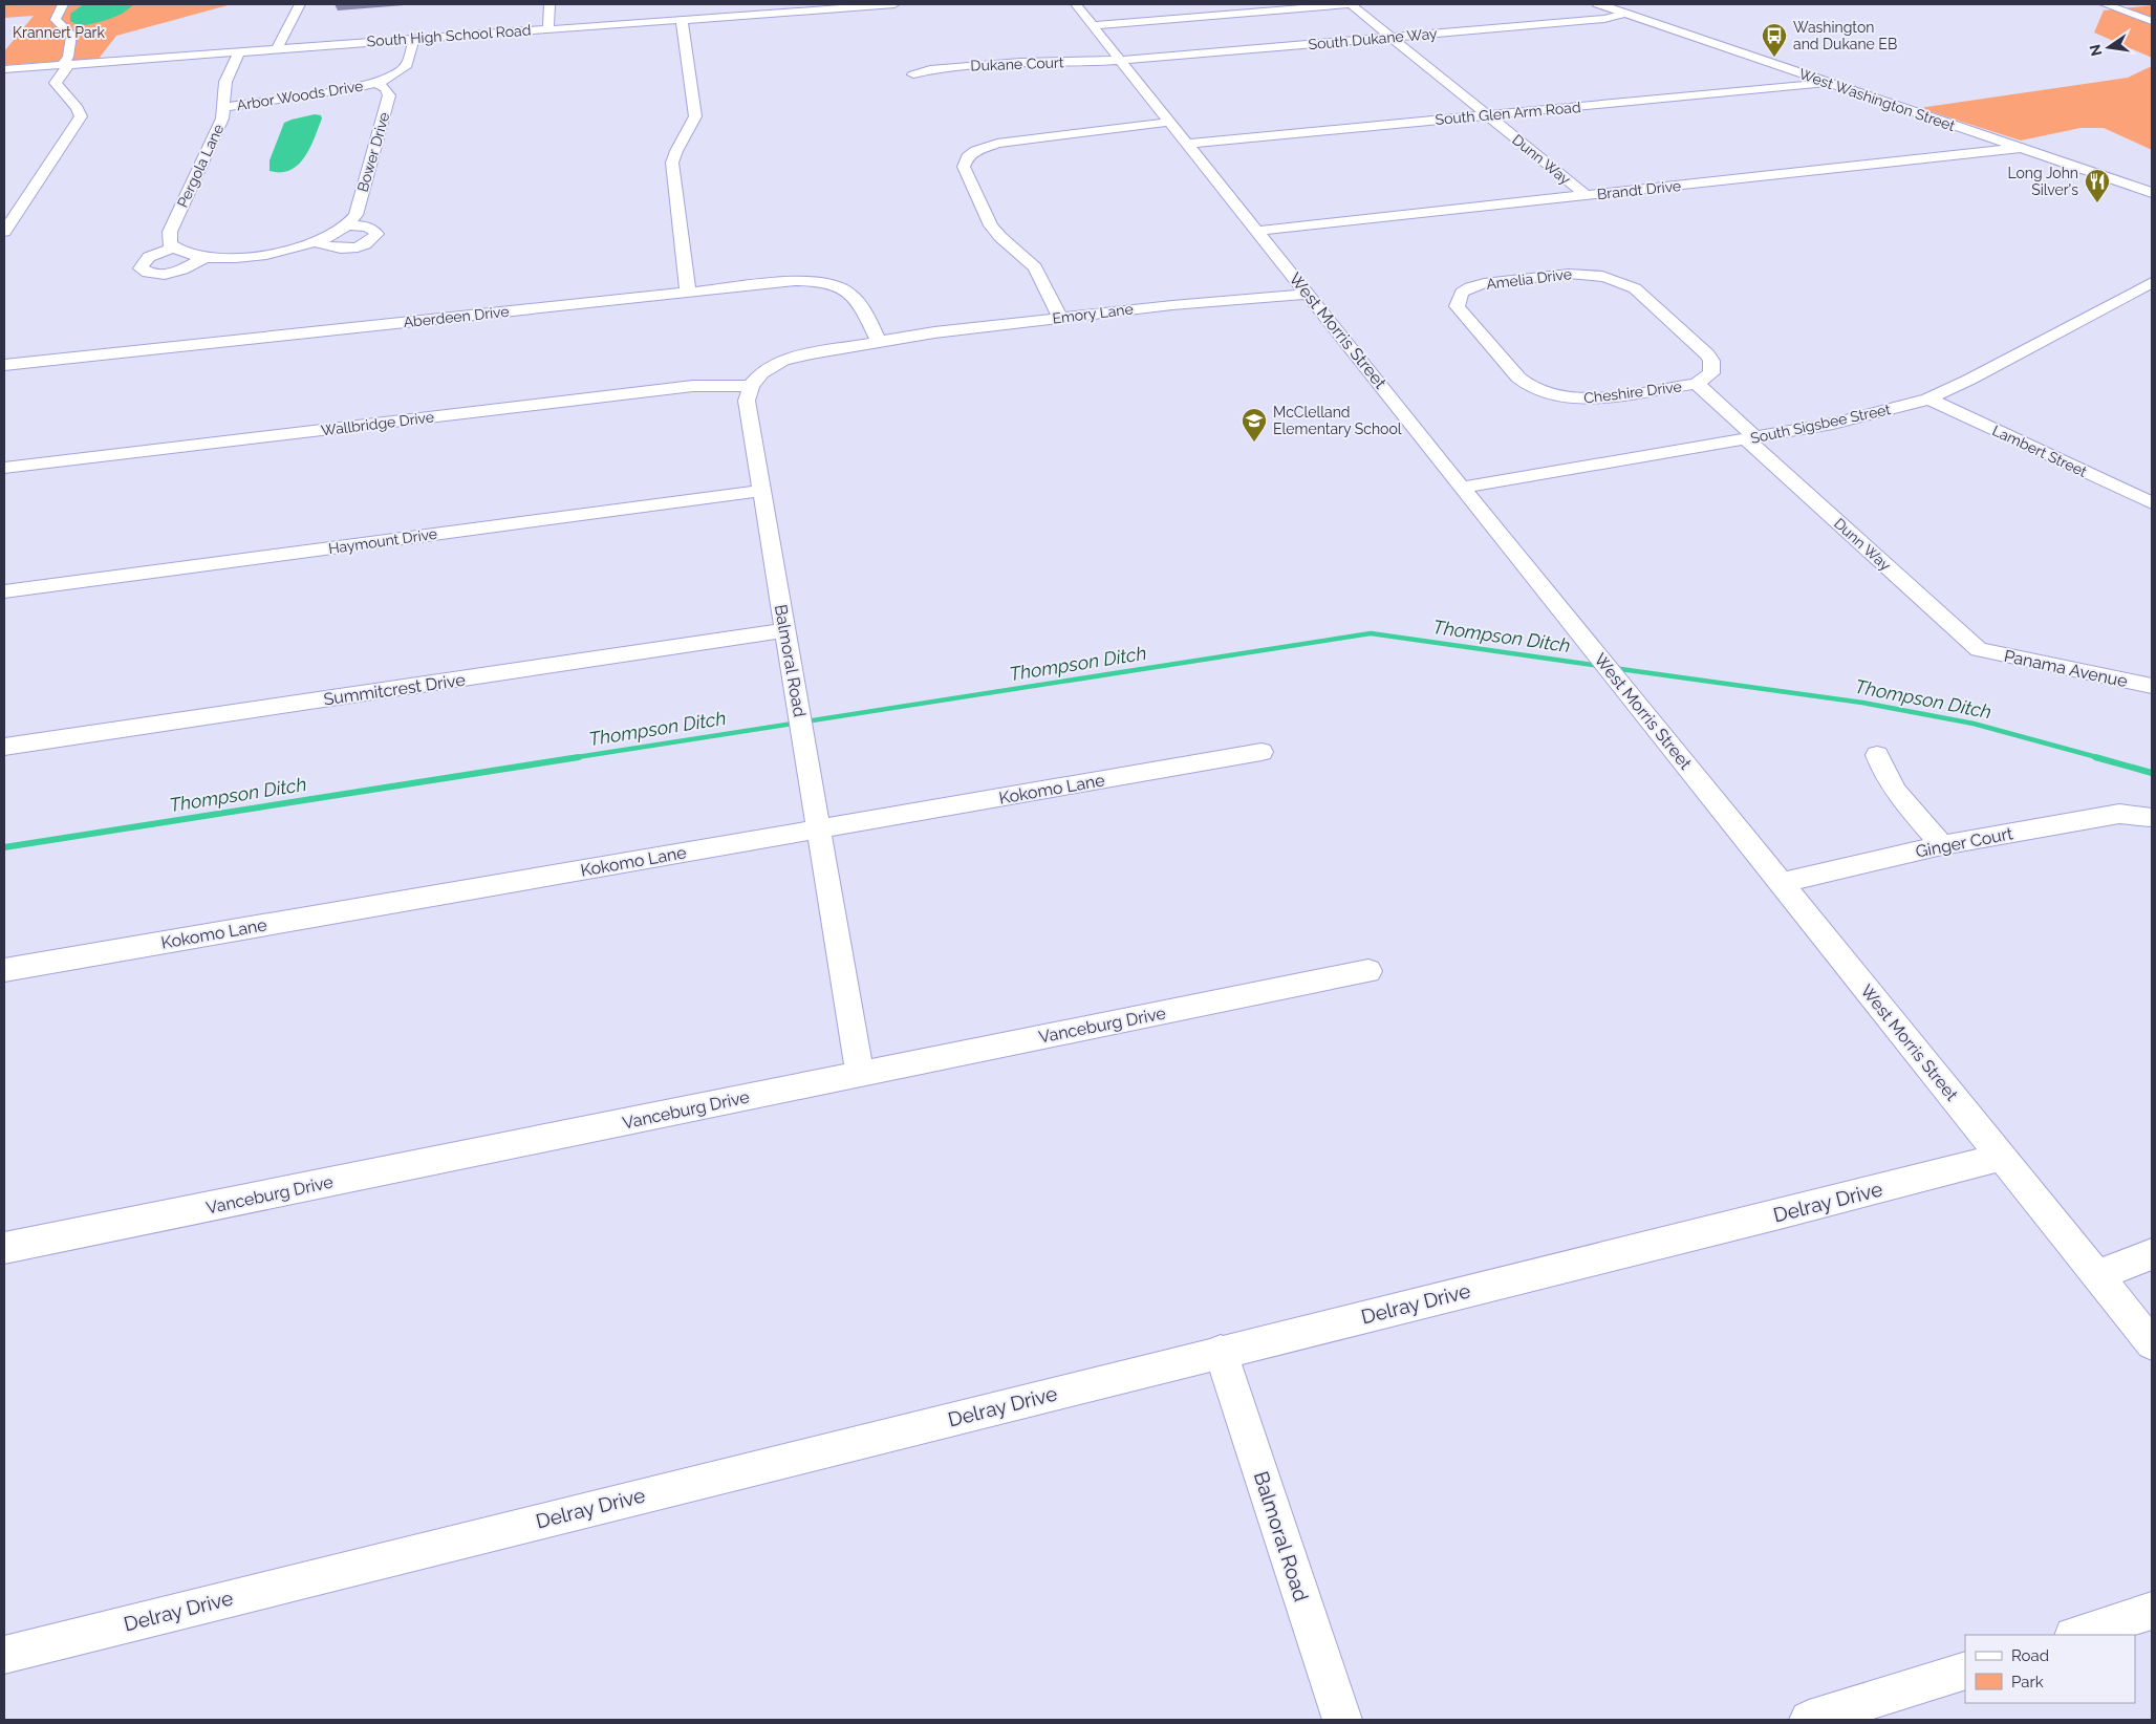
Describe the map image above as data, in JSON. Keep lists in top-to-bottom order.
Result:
{
  "streets": {
    "main road": ["West Washington Street"],
    "street": [
      "South High School Road",
      "South Dukane Way",
      "Dukane Court",
      "Arbor Woods Drive",
      "South Glen Arm Road",
      "Bower Drive",
      "Dunn Way",
      "Pergola Lane",
      "Brandt Drive",
      "Amelia Drive",
      "Emory Lane",
      "Aberdeen Drive",
      "West Morris Street",
      "Cheshire Drive",
      "Wallbridge Drive",
      "South Sigsbee Street",
      "Lambert Street",
      "Haymount Drive",
      "Balmoral Road",
      "Panama Avenue",
      "Summitcrest Drive",
      "Kokomo Lane",
      "Ginger Court",
      "Vanceburg Drive",
      "Delray Drive"
    ]
  },
  "crossings": [
    ["South High School Road", "Arbor Woods Drive"],
    ["South High School Road", "Pergola Lane"],
    ["South Dukane Way", "Dukane Court"],
    ["South Dukane Way", "West Washington Street"],
    ["South Dukane Way", "Dunn Way"],
    ["South Dukane Way", "West Morris Street"],
    ["Dukane Court", "West Morris Street"],
    ["Arbor Woods Drive", "Bower Drive"],
    ["Arbor Woods Drive", "Pergola Lane"],
    ["West Washington Street", "South Glen Arm Road"],
    ["West Washington Street", "Brandt Drive"],
    ["South Glen Arm Road", "Dunn Way"],
    ["South Glen Arm Road", "West Morris Street"],
    ["Dunn Way", "Brandt Drive"],
    ["Dunn Way", "South Sigsbee Street"],
    ["Dunn Way", "Panama Avenue"],
    ["Brandt Drive", "West Morris Street"],
    ["Amelia Drive", "Cheshire Drive"],
    ["Emory Lane", "Aberdeen Drive"],
    ["Emory Lane", "West Morris Street"],
    ["West Morris Street", "South Sigsbee Street"],
    ["West Morris Street", "Ginger Court"],
    ["West Morris Street", "Delray Drive"],
    ["Wallbridge Drive", "Balmoral Road"],
    ["South Sigsbee Street", "Lambert Street"],
    ["Haymount Drive", "Balmoral Road"],
    ["Balmoral Road", "Summitcrest Drive"],
    ["Balmoral Road", "Kokomo Lane"],
    ["Balmoral Road", "Vanceburg Drive"],
    ["Balmoral Road", "Delray Drive"]
  ],
  "water": ["Thompson Ditch"],
  "parks": ["Krannert Park"],
  "places": {
    "bus stop": ["Washington and Dukane EB"],
    "restaurant": ["Long John Silver's"],
    "school or university": ["McClelland Elementary School"]
  },
  "legend": ["Road", "Park"],
  "north": "left"
}
